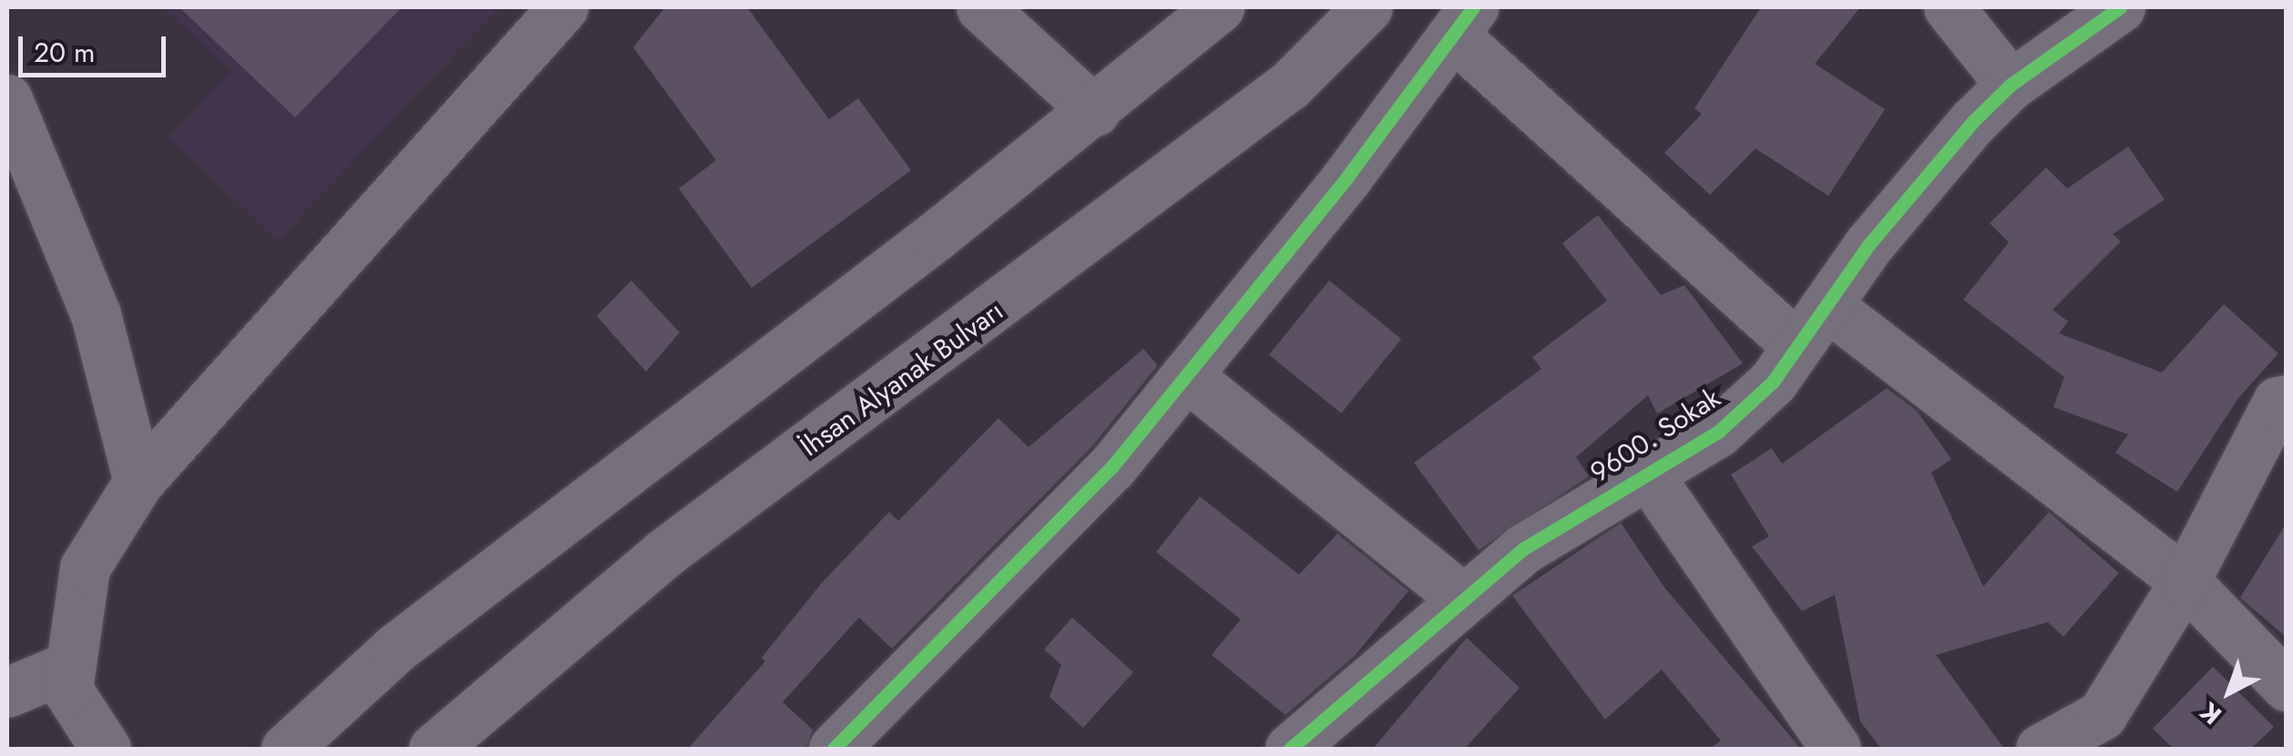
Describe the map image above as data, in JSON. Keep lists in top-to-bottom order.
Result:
{
  "streets": {
    "main road": ["İhsan Alyanak Bulvarı"],
    "street": ["9600. Sokak"]
  },
  "scale_bar": "20 m",
  "north": "bottom left"
}
